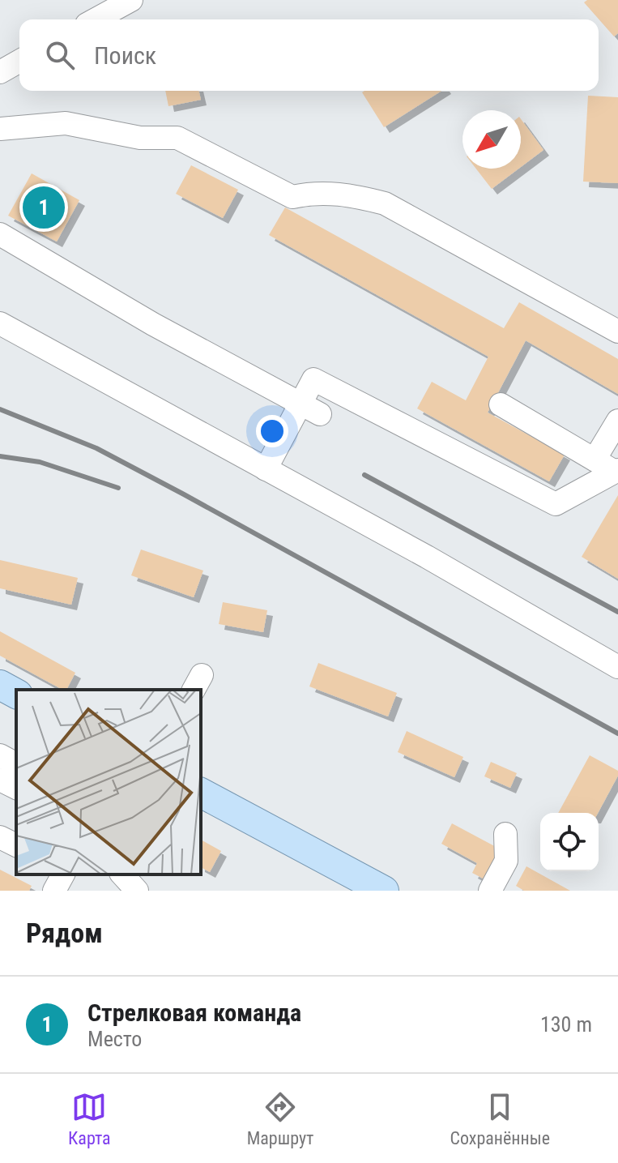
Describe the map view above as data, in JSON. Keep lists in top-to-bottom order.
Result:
{
  "north": "bottom left",
  "page": {
    "search": "Поиск",
    "pins": "1",
    "heading": "Рядом",
    "list": [
      {
        "mark": "1",
        "name": "Стрелковая команда",
        "note": "Место",
        "value": "130 m"
      }
    ],
    "nav": ["Карта", "Маршрут", "Сохранённые"]
  }
}
